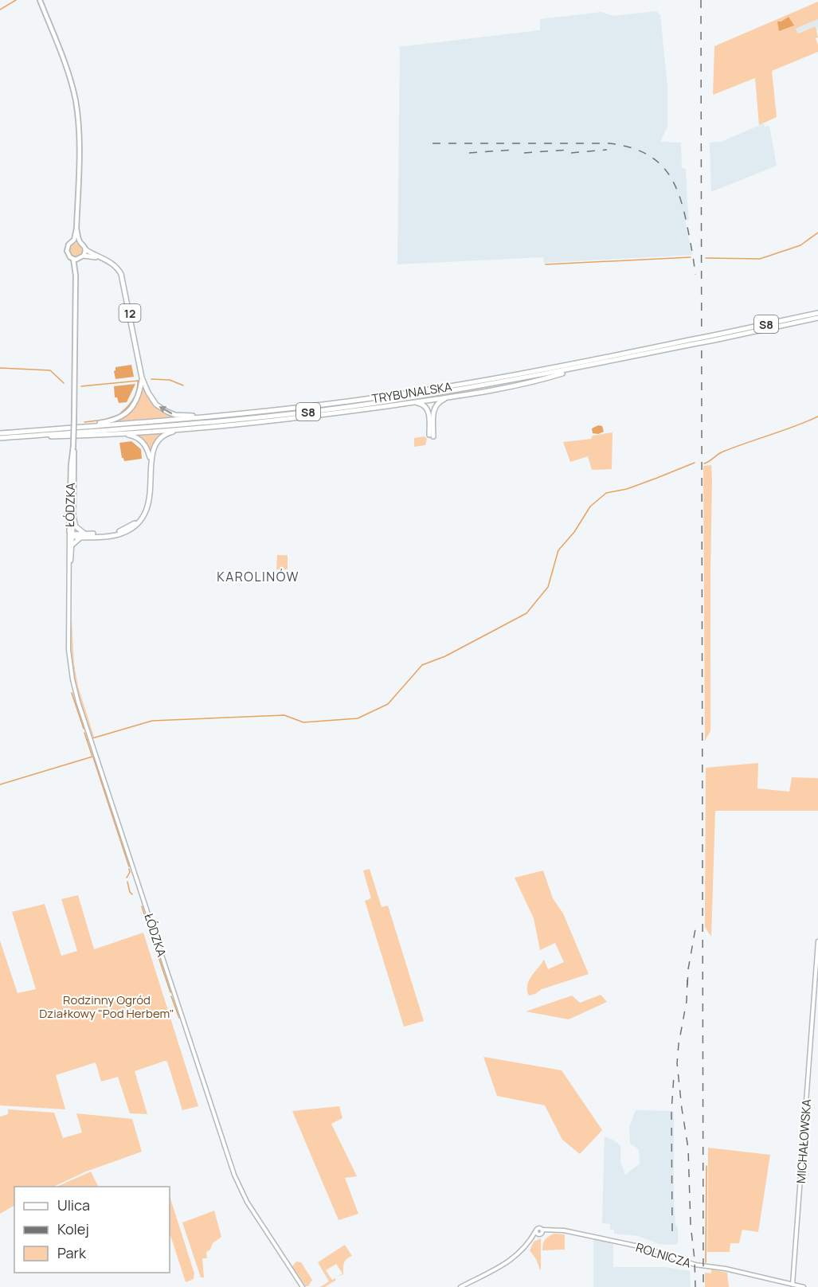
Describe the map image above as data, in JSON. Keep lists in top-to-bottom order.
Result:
{
  "streets": {
    "highway": ["12", "S8", "TRYBUNALSKA"],
    "main road": ["ŁÓDZKA", "MICHAŁOWSKA", "ROLNICZA"]
  },
  "crossings": [
    ["12", "TRYBUNALSKA"],
    ["12", "ŁÓDZKA"],
    ["MICHAŁOWSKA", "ROLNICZA"]
  ],
  "districts": ["KAROLINÓW"],
  "parks": ["Rodzinny Ogród Działkowy \"Pod Herbem\""],
  "legend": ["Ulica", "Kolej", "Park"]
}
